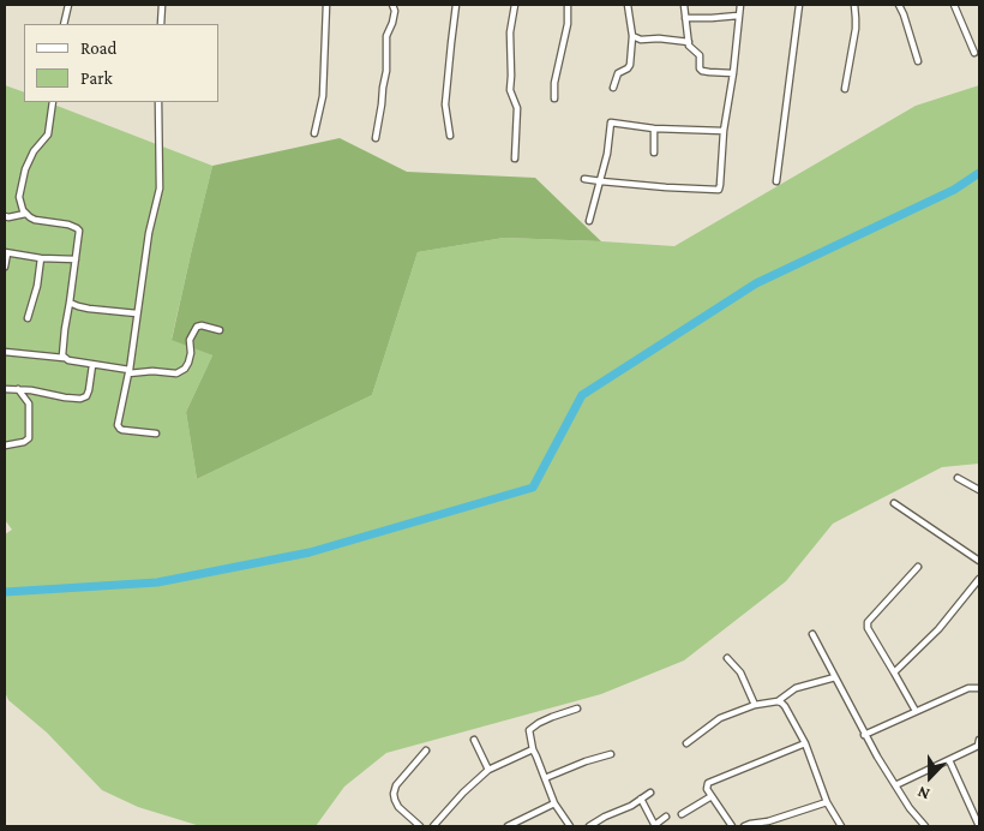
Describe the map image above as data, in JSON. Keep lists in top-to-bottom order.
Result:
{
  "legend": ["Road", "Park"],
  "north": "bottom"
}
